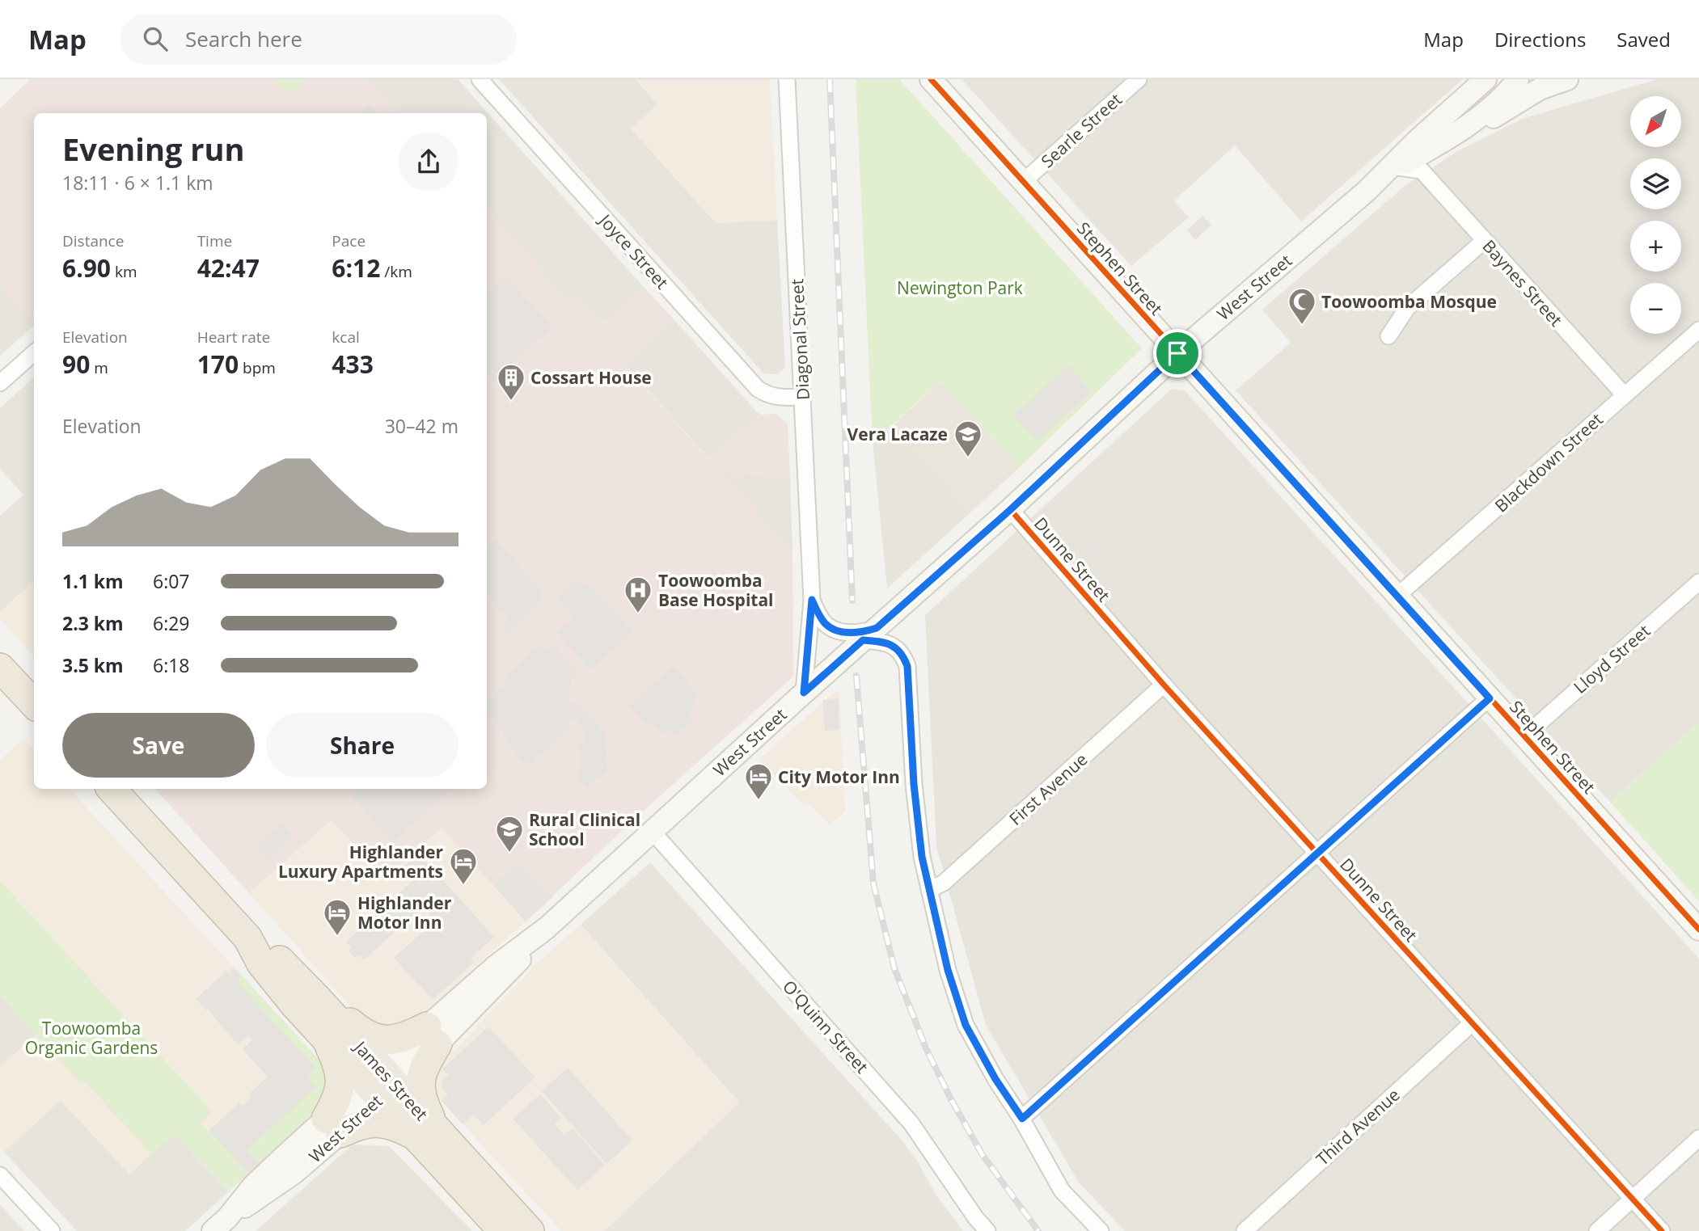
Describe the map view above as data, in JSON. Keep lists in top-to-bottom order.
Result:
{
  "streets": {
    "highway": ["James Street"],
    "main road": ["Stephen Street", "West Street"],
    "street": [
      "Searle Street",
      "Joyce Street",
      "Baynes Street",
      "Diagonal Street",
      "Blackdown Street",
      "Dunne Street",
      "Lloyd Street",
      "First Avenue",
      "O'Quinn Street",
      "Third Avenue"
    ]
  },
  "crossings": [
    ["Searle Street", "Stephen Street"],
    ["Joyce Street", "Diagonal Street"],
    ["Stephen Street", "West Street"],
    ["Stephen Street", "Blackdown Street"],
    ["Stephen Street", "Lloyd Street"],
    ["Baynes Street", "Blackdown Street"],
    ["West Street", "Diagonal Street"],
    ["West Street", "Dunne Street"],
    ["West Street", "O'Quinn Street"],
    ["West Street", "James Street"],
    ["Diagonal Street", "First Avenue"],
    ["Dunne Street", "First Avenue"],
    ["Dunne Street", "Third Avenue"]
  ],
  "parks": ["Newington Park", "Toowoomba Organic Gardens"],
  "places": {
    "mosque": ["Toowoomba Mosque"],
    "building": ["Cossart House"],
    "school or university": ["Vera Lacaze", "Rural Clinical School"],
    "hospital": ["Toowoomba Base Hospital"],
    "hotel": ["City Motor Inn", "Highlander Luxury Apartments", "Highlander Motor Inn"]
  },
  "north": "bottom left",
  "page": {
    "header": "Map",
    "search": "Search here",
    "nav": ["Map", "Directions", "Saved"],
    "map_buttons": ["+", "−"],
    "heading": ["Evening run", "18:11 · 6 × 1.1 km"],
    "stats": [
      ["Distance", "6.90 km"],
      ["Time", "42:47"],
      ["Pace", "6:12 /km"],
      ["Elevation", "90 m"],
      ["Heart rate", "170 bpm"],
      ["kcal", "433"]
    ],
    "chart": ["Elevation", "30–42 m"],
    "list": [
      {
        "name": "1.1 km",
        "note": "6:07"
      },
      {
        "name": "2.3 km",
        "note": "6:29"
      },
      {
        "name": "3.5 km",
        "note": "6:18"
      }
    ],
    "buttons": ["Save", "Share"]
  }
}
